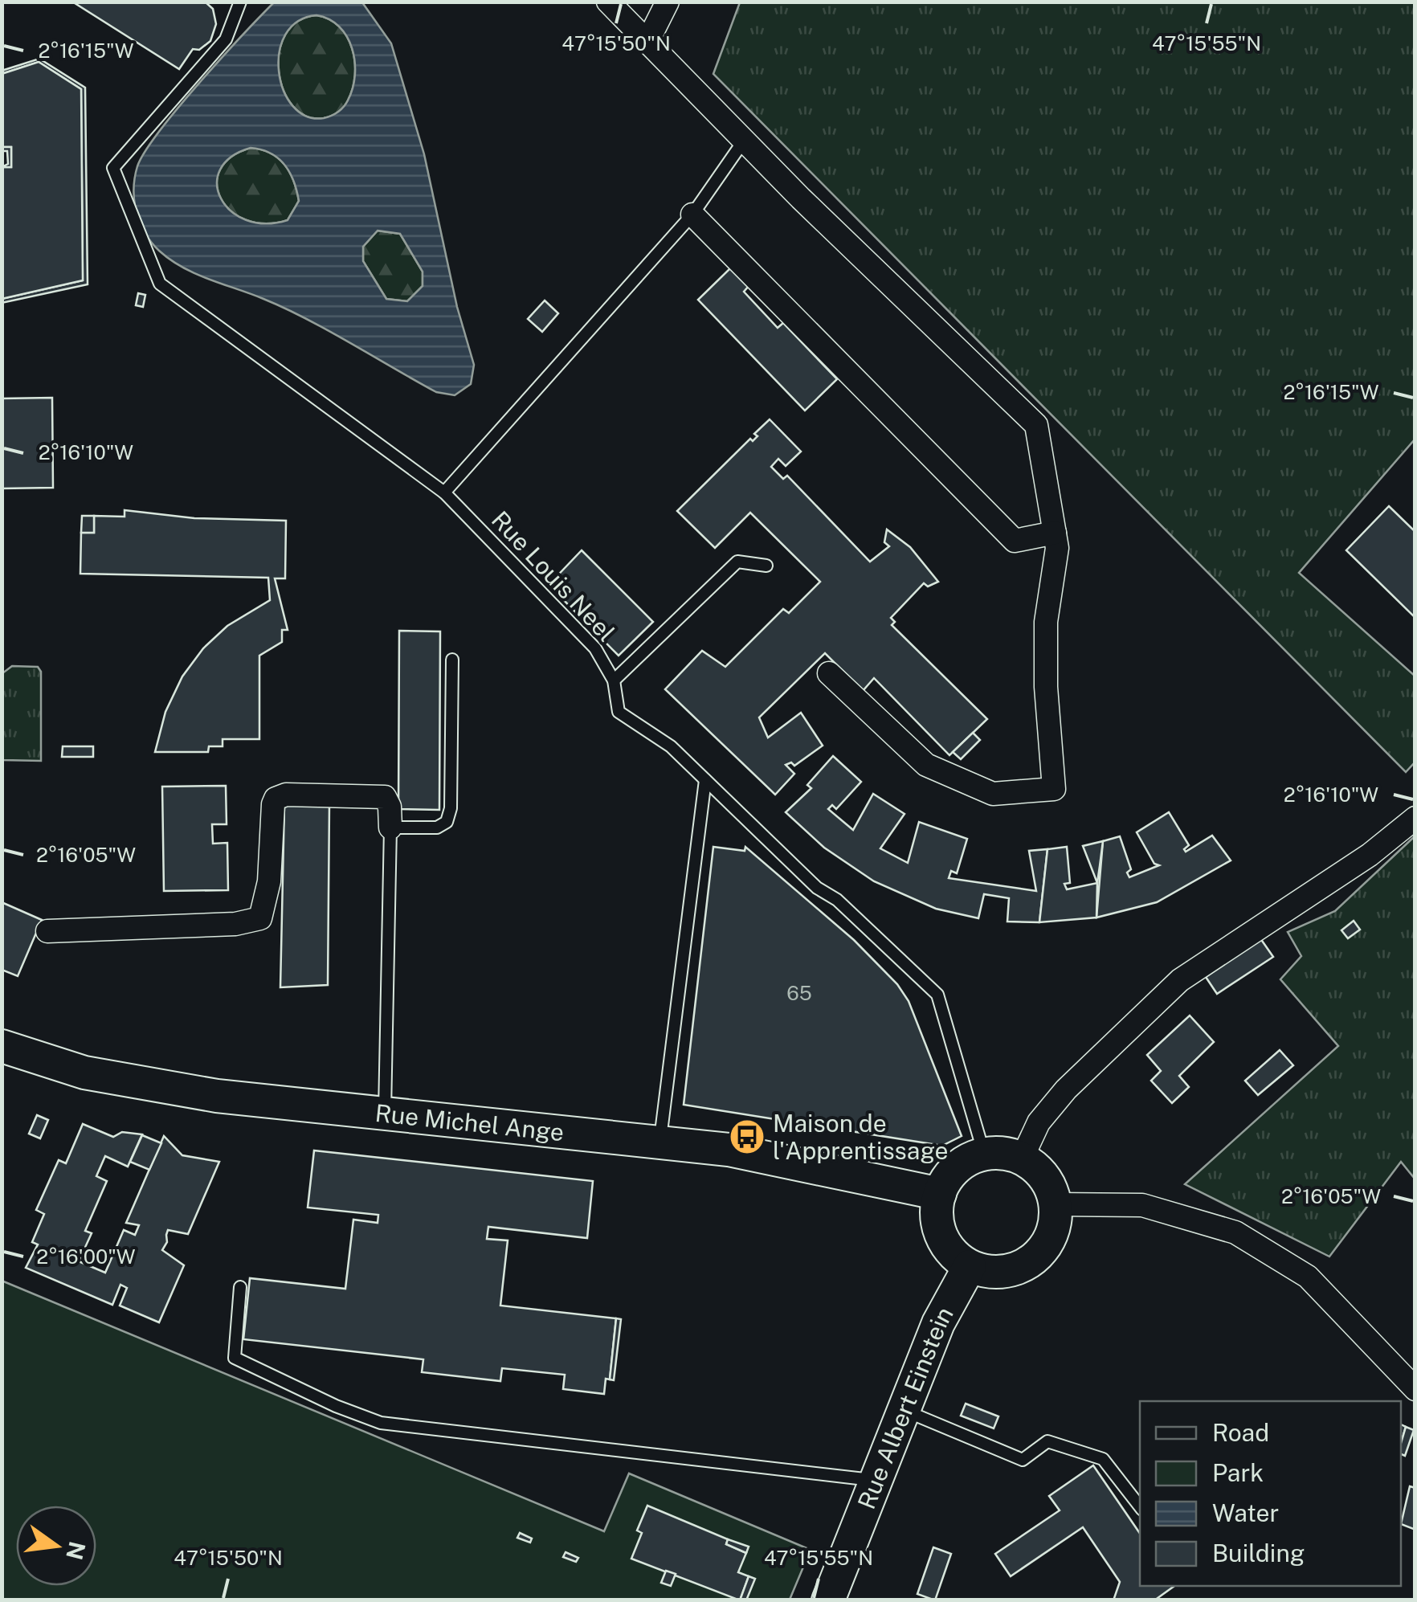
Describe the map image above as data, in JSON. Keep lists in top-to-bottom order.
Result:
{
  "streets": {
    "street": ["Rue Michel Ange", "Rue Albert Einstein"],
    "lane": ["Rue Louis Neel"]
  },
  "crossings": [
    ["Rue Louis Neel", "Rue Michel Ange"],
    ["Rue Louis Neel", "Rue Albert Einstein"],
    ["Rue Michel Ange", "Rue Albert Einstein"]
  ],
  "places": {
    "bus stop": ["Maison de l'Apprentissage"]
  },
  "house_numbers": ["65"],
  "legend": [
    "Road",
    "Park",
    "Water",
    "Building"
  ],
  "north": "right",
  "coordinates": [
    "47°15'50\"N",
    "47°15'55\"N",
    "2°16'15\"W",
    "2°16'10\"W",
    "2°16'05\"W",
    "2°16'00\"W"
  ]
}
